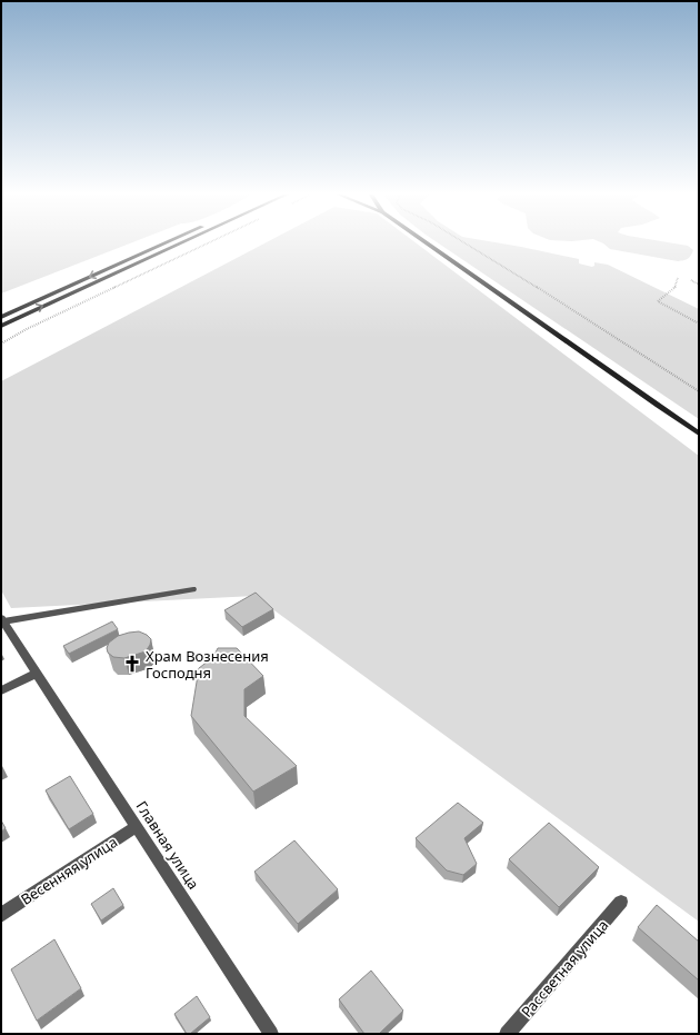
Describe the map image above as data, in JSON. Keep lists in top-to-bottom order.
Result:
{
  "streets": {
    "street": ["Главная улица", "Весенняя улица", "Рассветная улица"]
  },
  "crossings": [
    ["Главная улица", "Весенняя улица"]
  ],
  "places": {
    "church": ["Храм Вознесения Господня"]
  }
}
